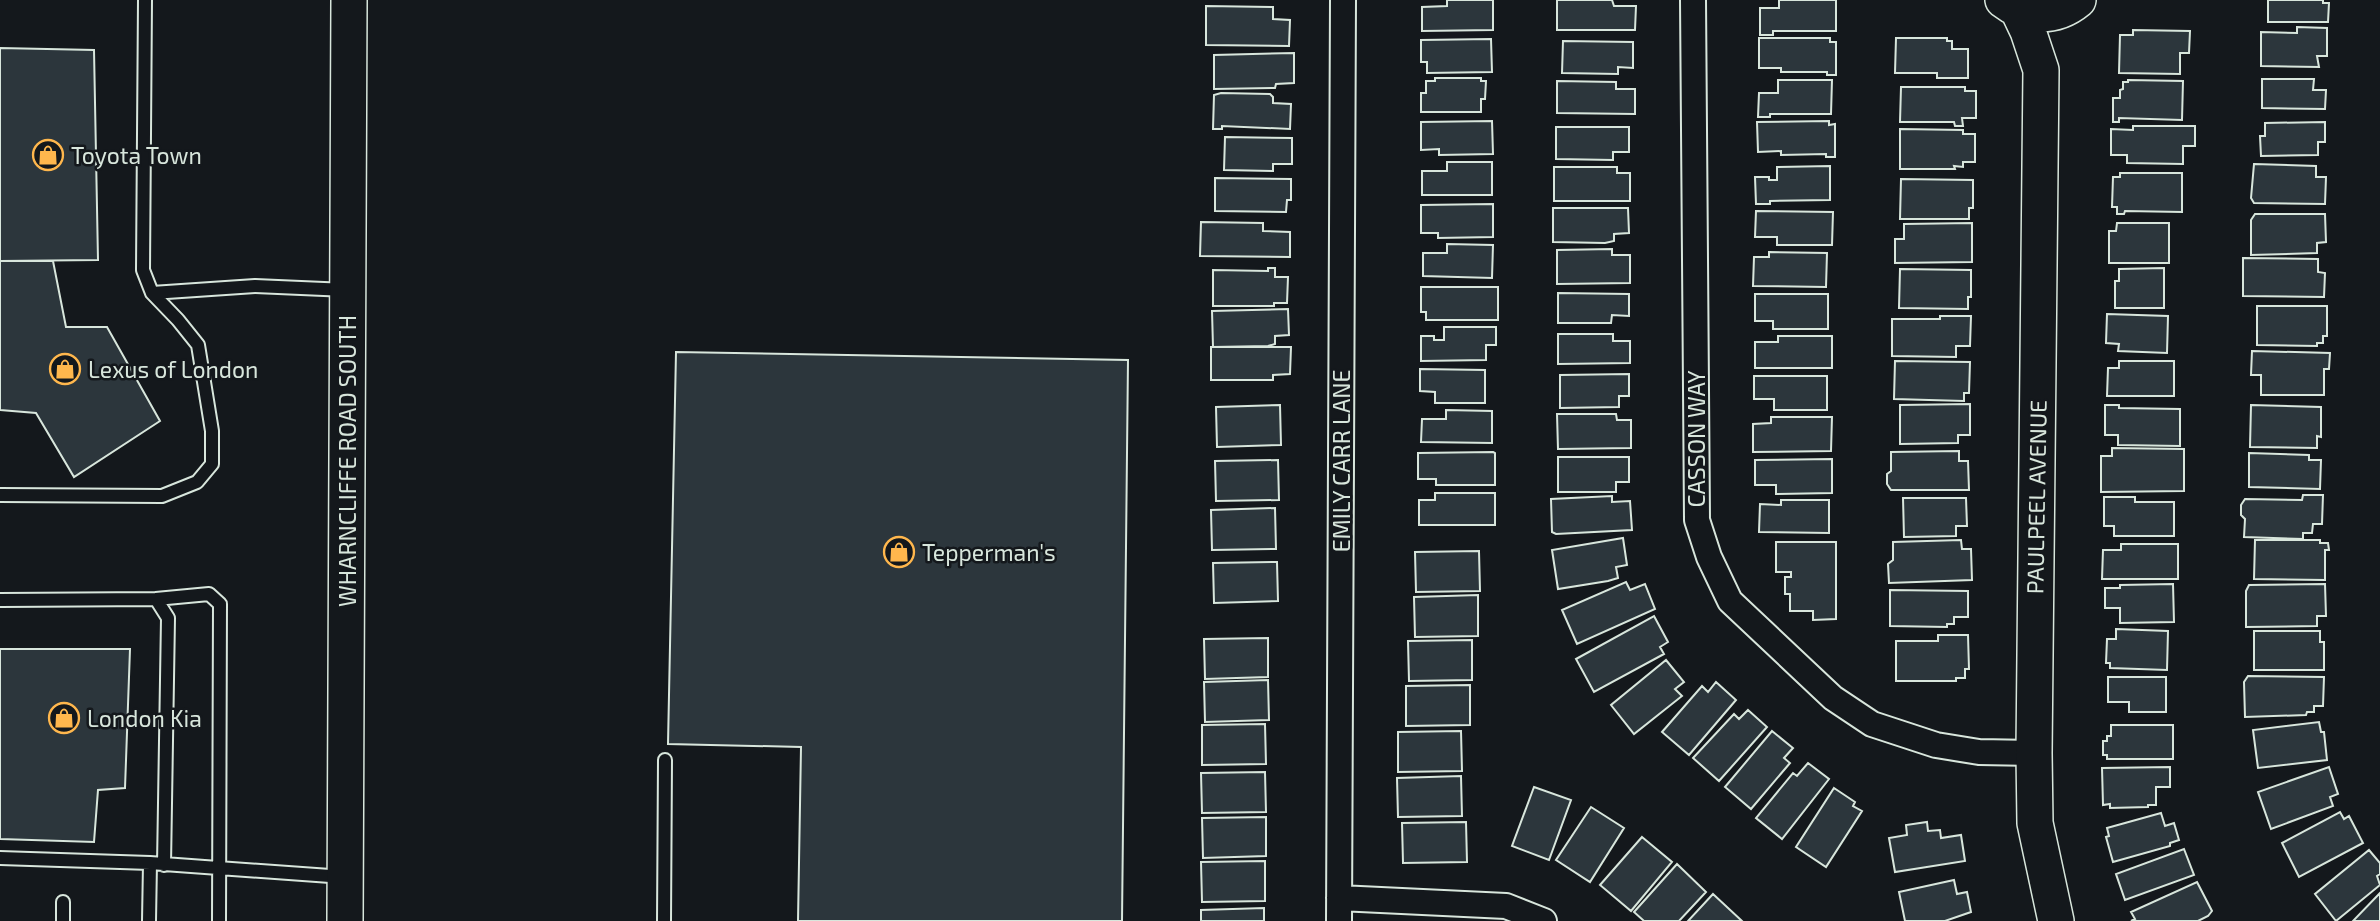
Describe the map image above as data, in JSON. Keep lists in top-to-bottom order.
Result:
{
  "streets": {
    "street": [
      "CASSON WAY",
      "WHARNCLIFFE ROAD SOUTH",
      "EMILY CARR LANE",
      "PAULPEEL AVENUE"
    ]
  },
  "crossings": [
    ["CASSON WAY", "PAULPEEL AVENUE"]
  ],
  "places": {
    "shop": [
      "Toyota Town",
      "Lexus of London",
      "Tepperman's",
      "London Kia"
    ]
  }
}
